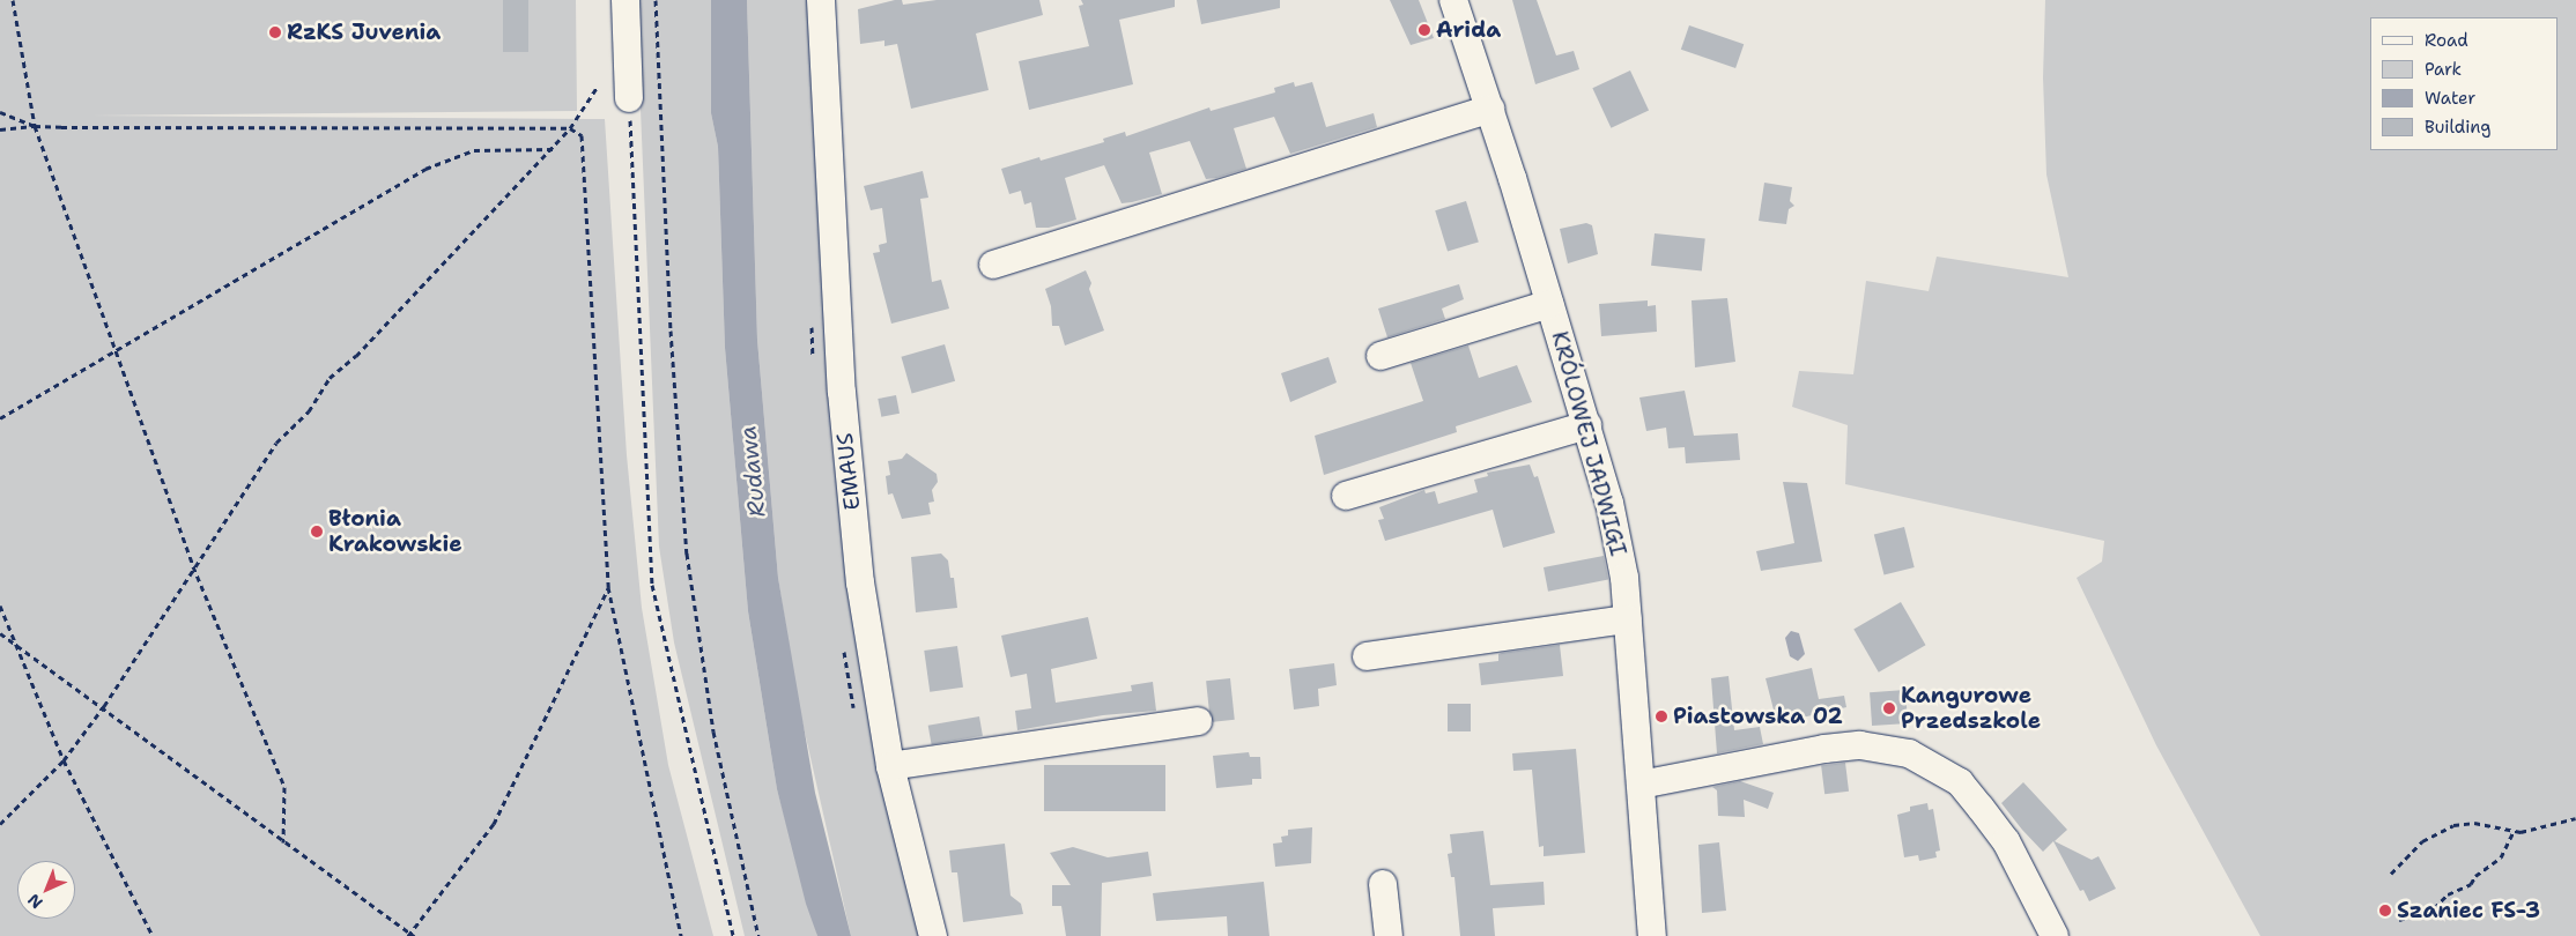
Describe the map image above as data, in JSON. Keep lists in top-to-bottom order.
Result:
{
  "streets": {
    "street": ["KRÓLOWEJ JADWIGI", "EMAUS"]
  },
  "water": ["Rudawa"],
  "places": [
    "Arida",
    "RzKS Juvenia",
    "Błonia Krakowskie",
    "Kangurowe Przedszkole",
    "Piastowska 02",
    "Szaniec FS-3"
  ],
  "legend": [
    "Road",
    "Park",
    "Water",
    "Building"
  ],
  "north": "bottom left"
}
